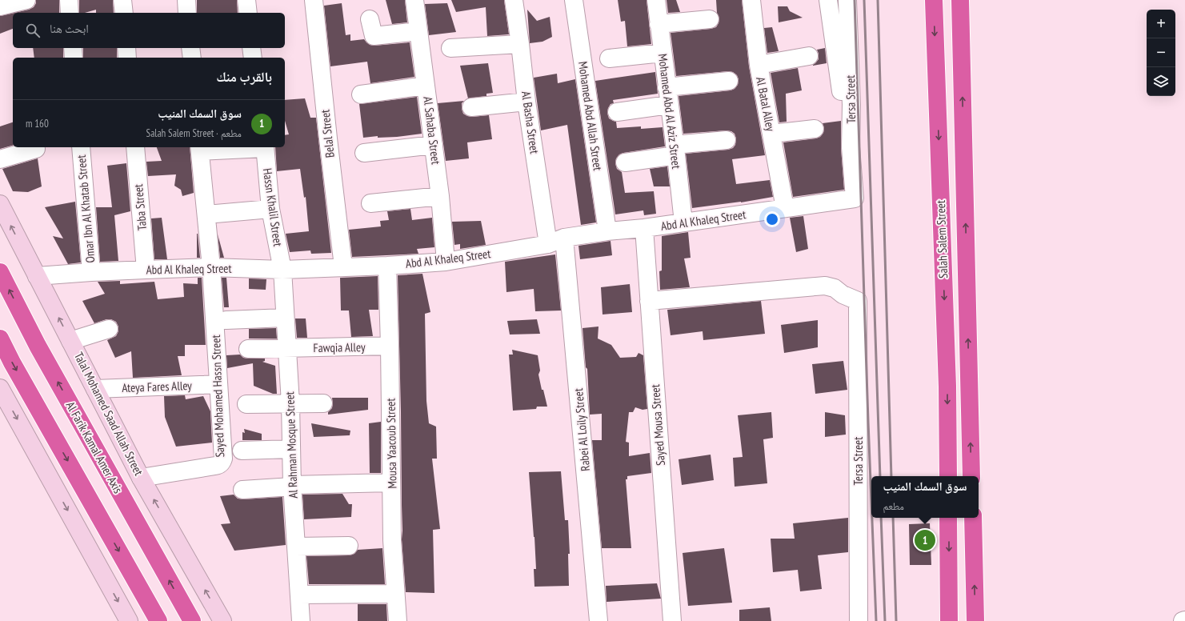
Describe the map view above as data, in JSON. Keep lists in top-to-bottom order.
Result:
{
  "streets": {
    "highway": ["Salah Salem Street", "Al Farik Kamal Amer Axis"],
    "main road": ["Talal Mohamed Saad Allah Street"],
    "street": [
      "Tersa Street",
      "Al Batal Alley",
      "Mohamed Abd Al Aziz Street",
      "Mohamed Abd Allah Street",
      "Al Basha Street",
      "Al Sahaba Street",
      "Belal Street",
      "Taba Street",
      "Hassn Khalil Street",
      "Omar Ibn Al Khatab Street",
      "Abd Al Khaleq Street",
      "Fawqia Alley",
      "Ateya Fares Alley",
      "Sayed Mohamed Hassn Street",
      "Sayed Mousa Street",
      "Rabei Al Loily Street",
      "Mousa Yaacoub Street",
      "Al Rahman Mosque Street"
    ]
  },
  "crossings": [
    ["Tersa Street", "Abd Al Khaleq Street"],
    ["Tersa Street", "Sayed Mousa Street"],
    ["Al Batal Alley", "Abd Al Khaleq Street"],
    ["Mohamed Abd Al Aziz Street", "Abd Al Khaleq Street"],
    ["Mohamed Abd Allah Street", "Abd Al Khaleq Street"],
    ["Al Basha Street", "Abd Al Khaleq Street"],
    ["Al Sahaba Street", "Abd Al Khaleq Street"],
    ["Belal Street", "Abd Al Khaleq Street"],
    ["Taba Street", "Abd Al Khaleq Street"],
    ["Hassn Khalil Street", "Abd Al Khaleq Street"],
    ["Hassn Khalil Street", "Al Rahman Mosque Street"],
    ["Omar Ibn Al Khatab Street", "Abd Al Khaleq Street"],
    ["Abd Al Khaleq Street", "Sayed Mohamed Hassn Street"],
    ["Abd Al Khaleq Street", "Talal Mohamed Saad Allah Street"],
    ["Abd Al Khaleq Street", "Sayed Mousa Street"],
    ["Abd Al Khaleq Street", "Rabei Al Loily Street"],
    ["Abd Al Khaleq Street", "Mousa Yaacoub Street"],
    ["Abd Al Khaleq Street", "Al Rahman Mosque Street"],
    ["Fawqia Alley", "Mousa Yaacoub Street"],
    ["Fawqia Alley", "Al Rahman Mosque Street"],
    ["Ateya Fares Alley", "Sayed Mohamed Hassn Street"],
    ["Ateya Fares Alley", "Talal Mohamed Saad Allah Street"],
    ["Sayed Mohamed Hassn Street", "Talal Mohamed Saad Allah Street"]
  ],
  "page": {
    "map_buttons": ["+", "−"],
    "search": "ابحث هنا",
    "heading": "بالقرب منك",
    "list": [
      {
        "mark": "1",
        "name": "سوق السمك المنيب",
        "note": "مطعم · Salah Salem Street",
        "value": "160 m"
      }
    ],
    "popup": ["سوق السمك المنيب", "مطعم"],
    "pins": "1"
  }
}
